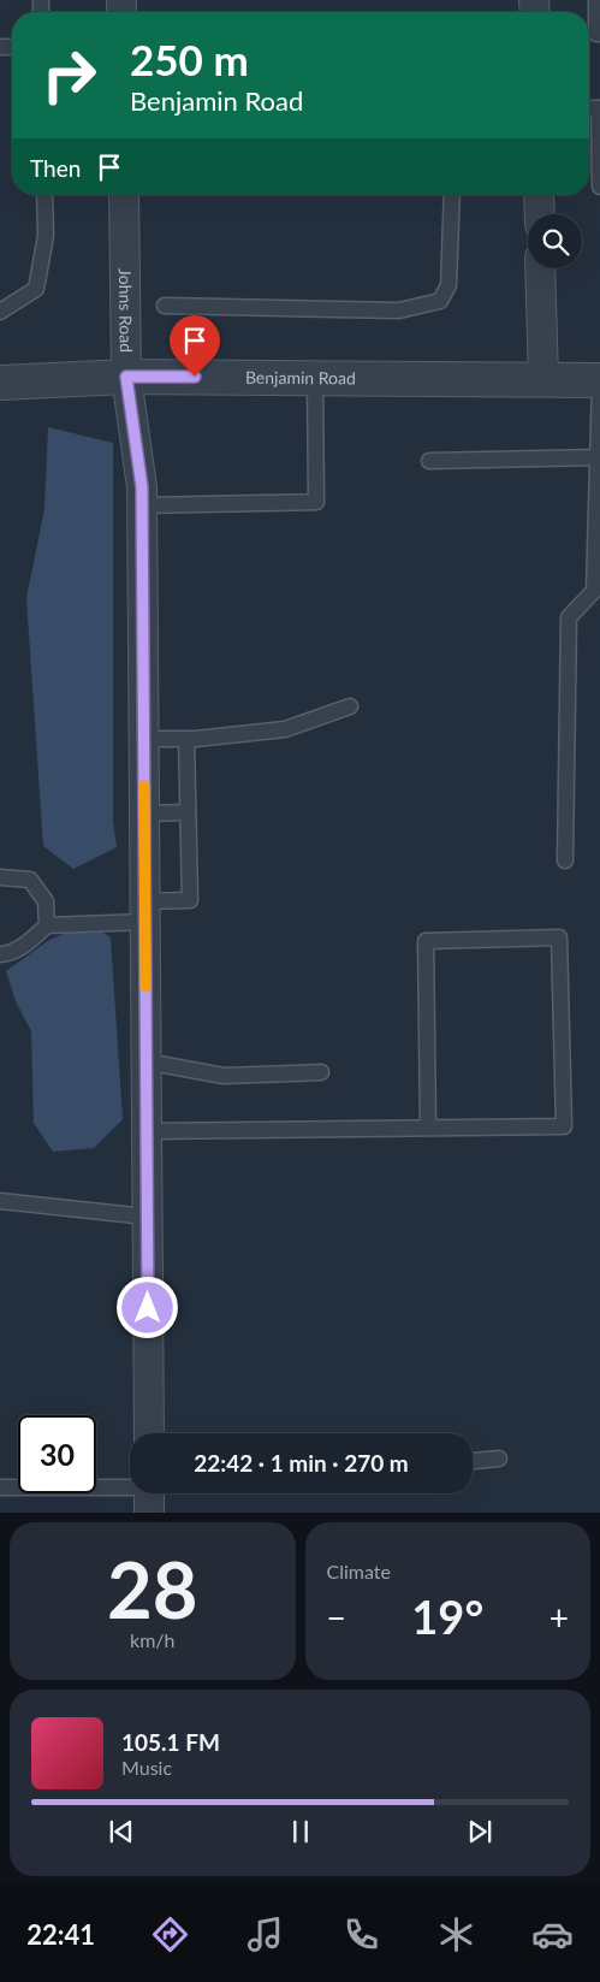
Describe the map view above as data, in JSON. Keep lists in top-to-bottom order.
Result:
{
  "streets": {
    "street": ["Johns Road", "Benjamin Road"]
  },
  "crossings": [
    ["Johns Road", "Benjamin Road"]
  ],
  "page": {
    "turn": ["250 m", "Benjamin Road"],
    "then": "Then",
    "limit": "30",
    "trip": "22:42 · 1 min · 270 m",
    "tile": [
      ["28", "km/h"],
      "Climate"
    ],
    "heat": ["−", "19°", "+"],
    "song": ["105.1 FM", "Music"],
    "tabs": "22:41"
  }
}
